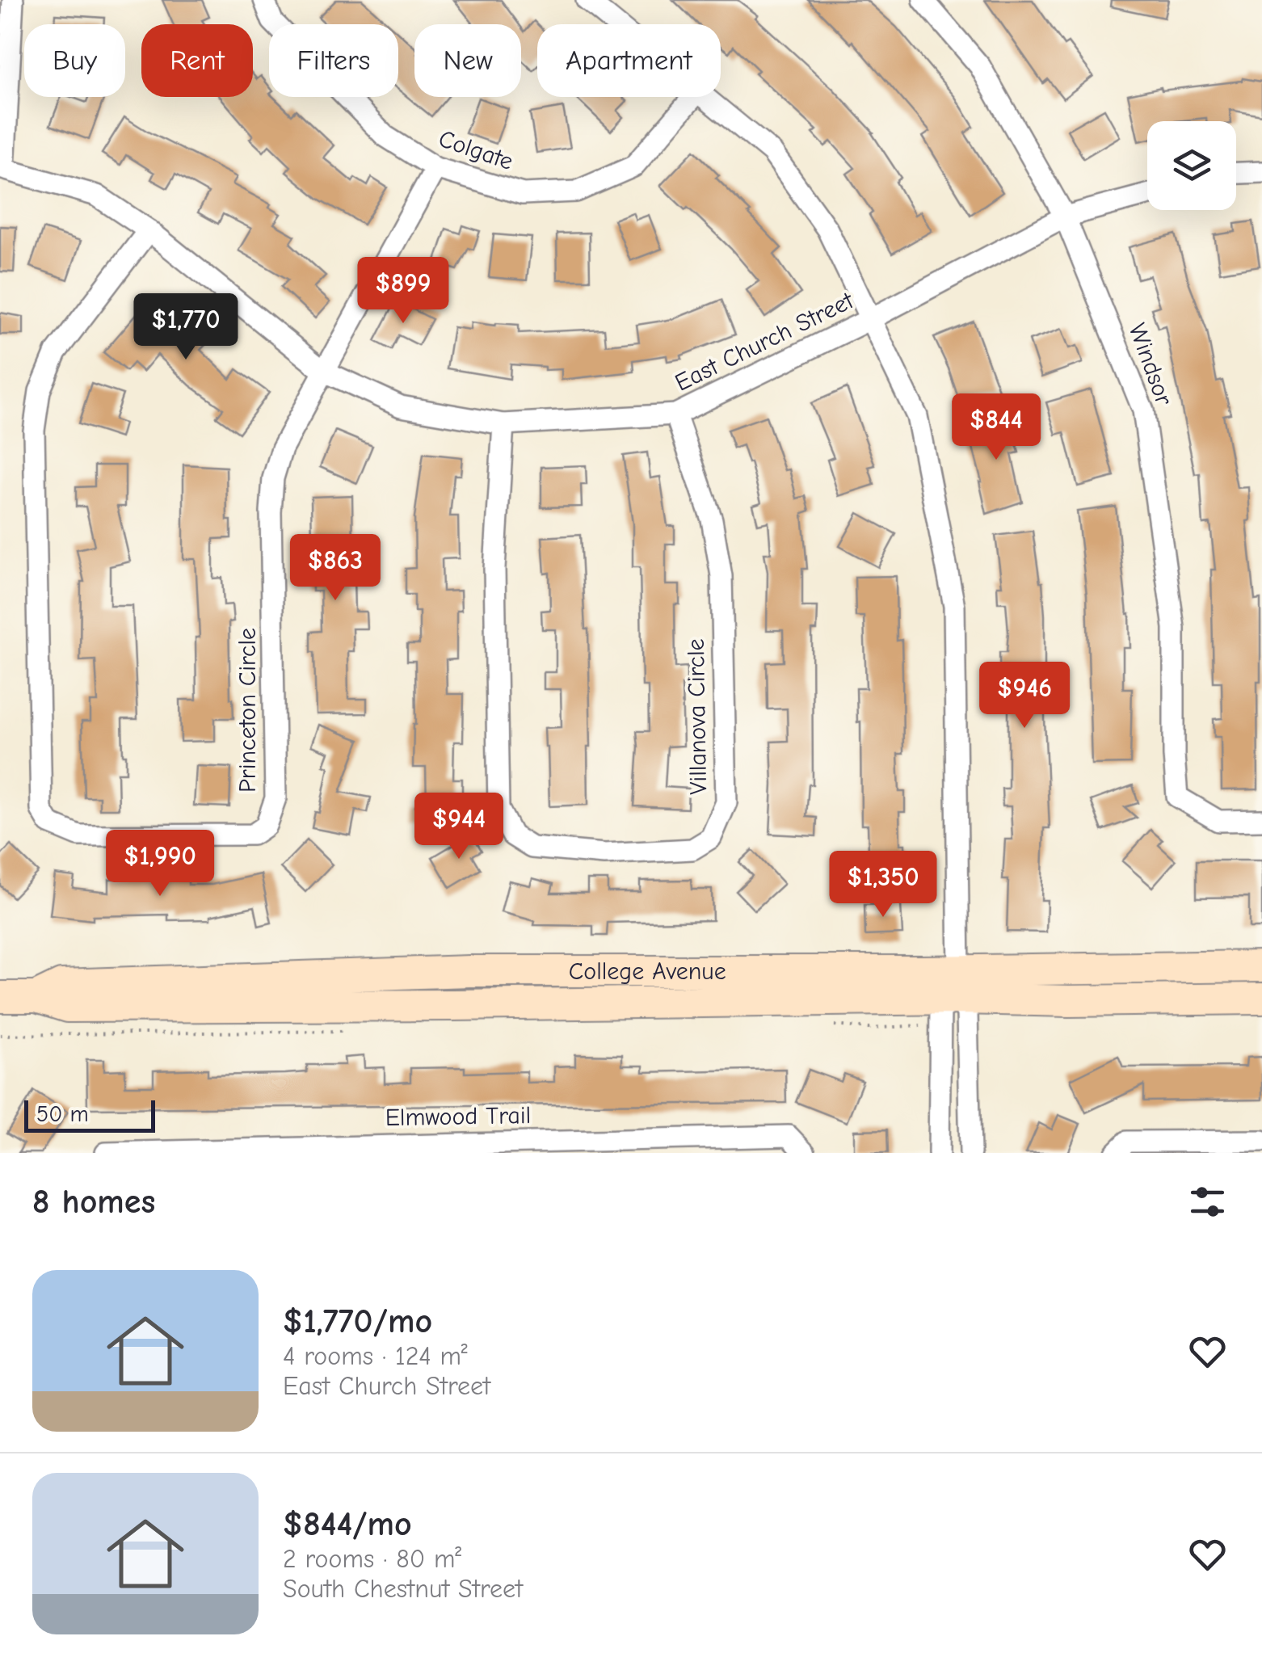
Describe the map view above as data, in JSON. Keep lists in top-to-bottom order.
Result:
{
  "streets": {
    "main road": ["College Avenue"],
    "street": [
      "Colgate",
      "East Church Street",
      "Windsor",
      "Princeton Circle",
      "Villanova Circle",
      "Elmwood Trail"
    ]
  },
  "crossings": [
    ["Colgate", "Princeton Circle"],
    ["East Church Street", "Windsor"],
    ["East Church Street", "Princeton Circle"],
    ["East Church Street", "Villanova Circle"]
  ],
  "scale_bar": "50 m",
  "page": {
    "chip": [
      "Buy",
      "Rent",
      "Filters",
      "New",
      "Apartment"
    ],
    "price": [
      "$899",
      "$1,770",
      "$844",
      "$863",
      "$946",
      "$944",
      "$1,990",
      "$1,350"
    ],
    "scale": "50 m",
    "heading": "8 homes",
    "list": [
      {
        "name": "$1,770/mo",
        "note": "4 rooms · 124 m² · East Church Street"
      },
      {
        "name": "$844/mo",
        "note": "2 rooms · 80 m² · South Chestnut Street"
      }
    ]
  }
}
